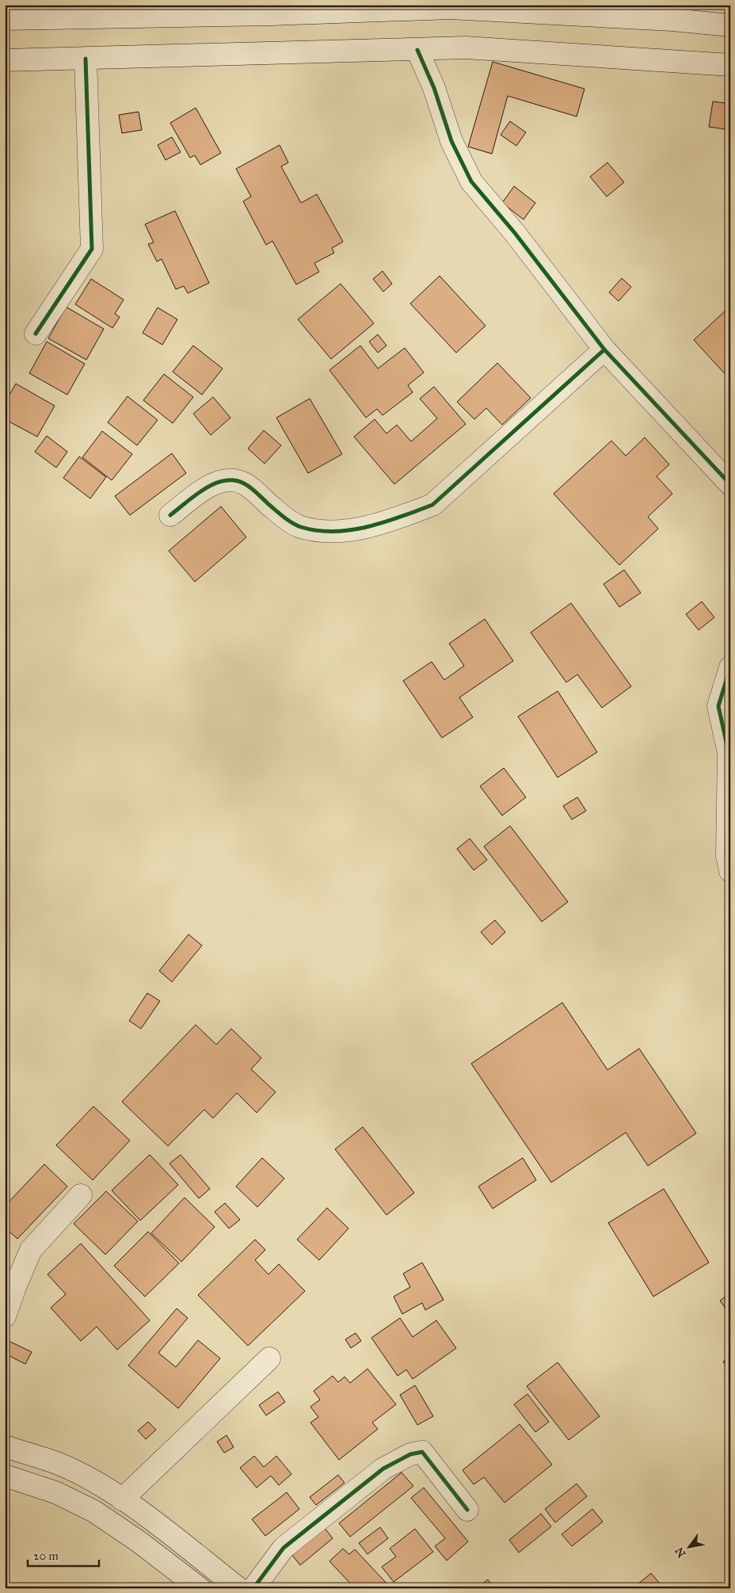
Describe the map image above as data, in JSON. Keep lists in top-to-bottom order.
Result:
{
  "scale_bar": "20 m",
  "north": "bottom left"
}
